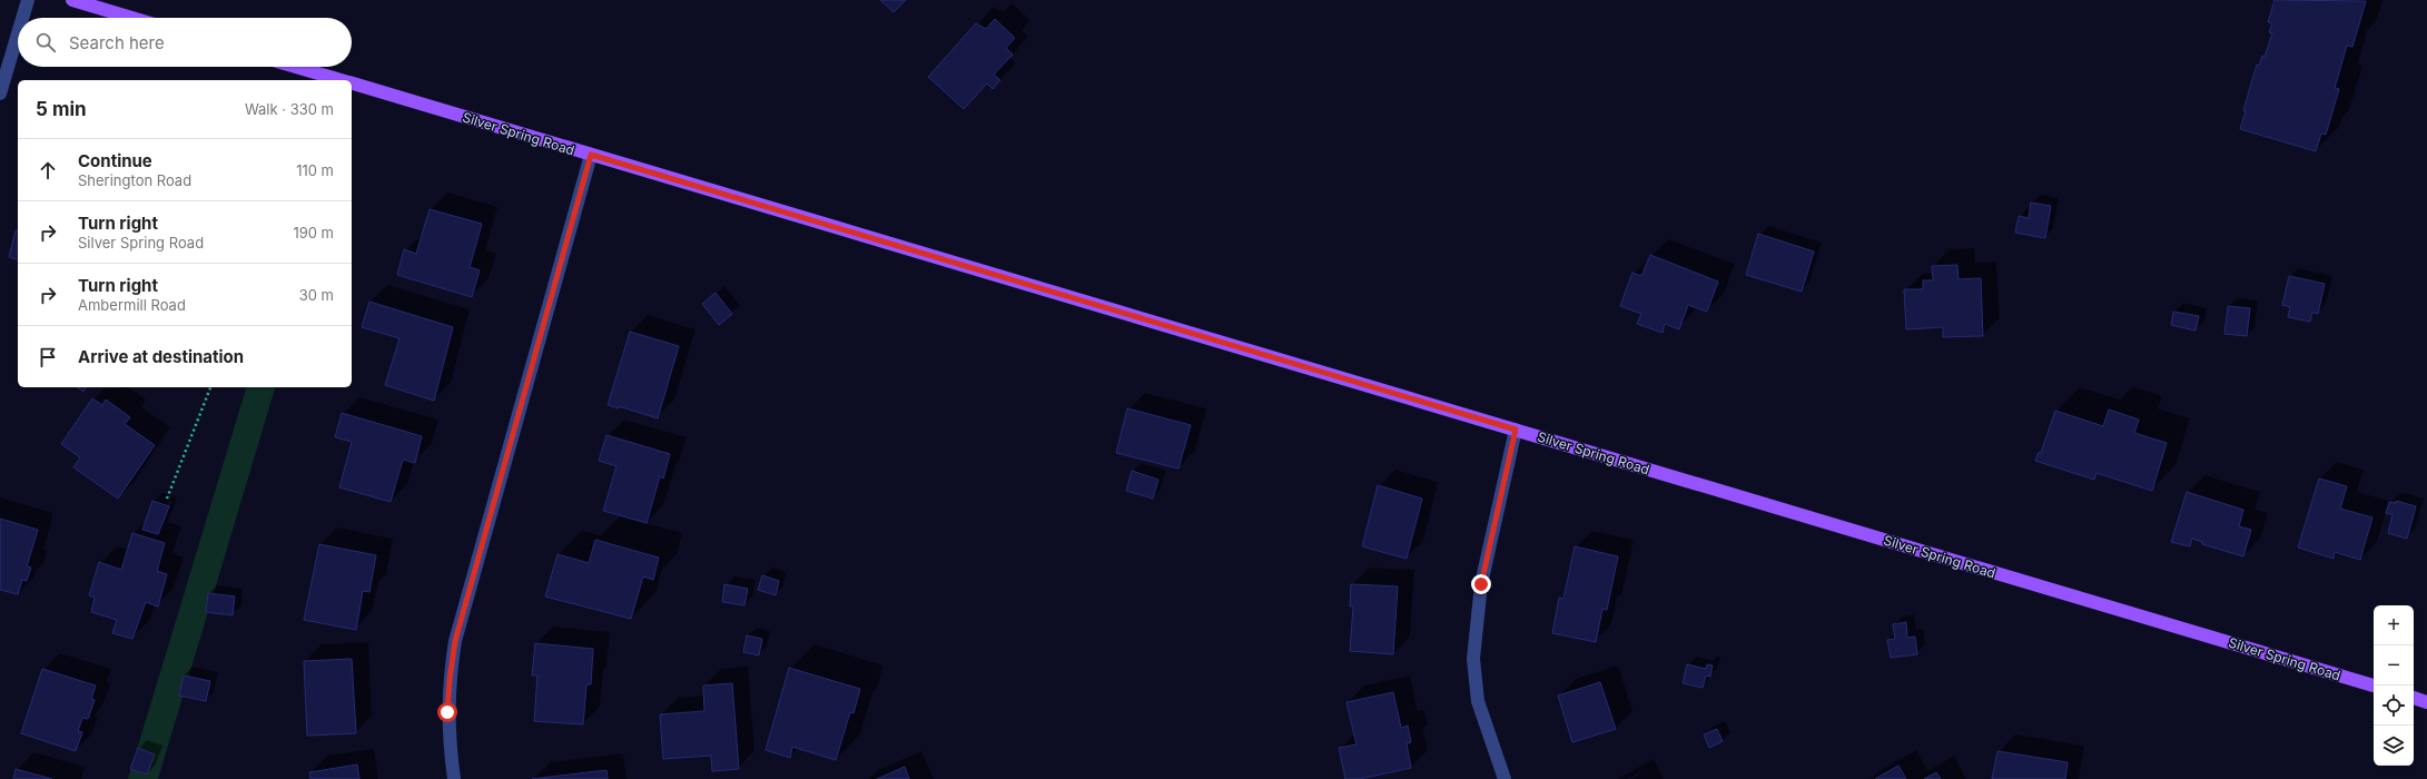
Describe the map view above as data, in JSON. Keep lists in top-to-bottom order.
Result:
{
  "streets": {
    "main road": ["Silver Spring Road"]
  },
  "page": {
    "search": "Search here",
    "heading": ["5 min", "Walk · 330 m"],
    "list": [
      ["Continue", "Sherington Road", "110 m"],
      ["Turn right", "Silver Spring Road", "190 m"],
      ["Turn right", "Ambermill Road", "30 m"],
      "Arrive at destination"
    ],
    "map_buttons": ["+", "−"]
  }
}
